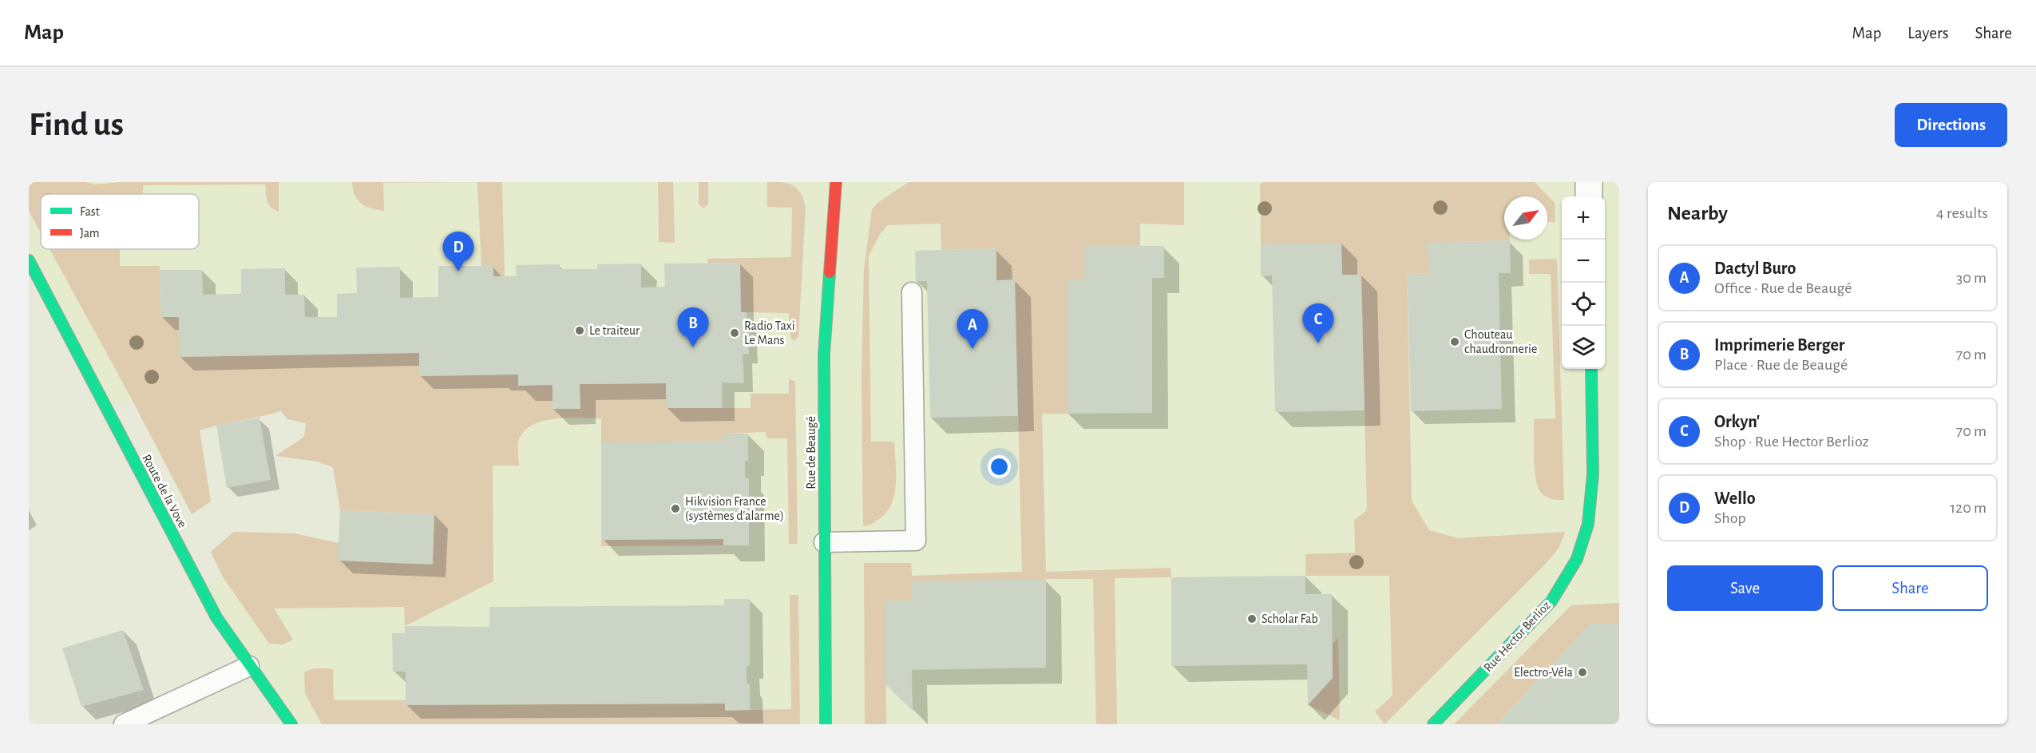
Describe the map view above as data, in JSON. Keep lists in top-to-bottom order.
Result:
{
  "streets": {
    "street": ["Rue de Beaugé", "Route de la Vove", "Rue Hector Berlioz"]
  },
  "places": [
    "Le traiteur",
    "Radio Taxi Le Mans",
    "Chouteau chaudronnerie",
    "Hikvision France (systèmes d'alarme)",
    "Scholar Fab",
    "Electro-Véla"
  ],
  "legend": ["Fast", "Jam"],
  "north": "top right",
  "page": {
    "header": "Map",
    "nav": ["Map", "Layers", "Share"],
    "buttons": [
      "Directions",
      ["Save", "Share"]
    ],
    "title": "Find us",
    "heading": ["Nearby", "4 results"],
    "map_buttons": ["+", "−"],
    "pins": [
      "D",
      "C",
      "B",
      "A"
    ],
    "list": [
      {
        "mark": "A",
        "name": "Dactyl Buro",
        "note": "Office · Rue de Beaugé",
        "value": "30 m"
      },
      {
        "mark": "B",
        "name": "Imprimerie Berger",
        "note": "Place · Rue de Beaugé",
        "value": "70 m"
      },
      {
        "mark": "C",
        "name": "Orkyn'",
        "note": "Shop · Rue Hector Berlioz",
        "value": "70 m"
      },
      {
        "mark": "D",
        "name": "Wello",
        "note": "Shop",
        "value": "120 m"
      }
    ]
  }
}
